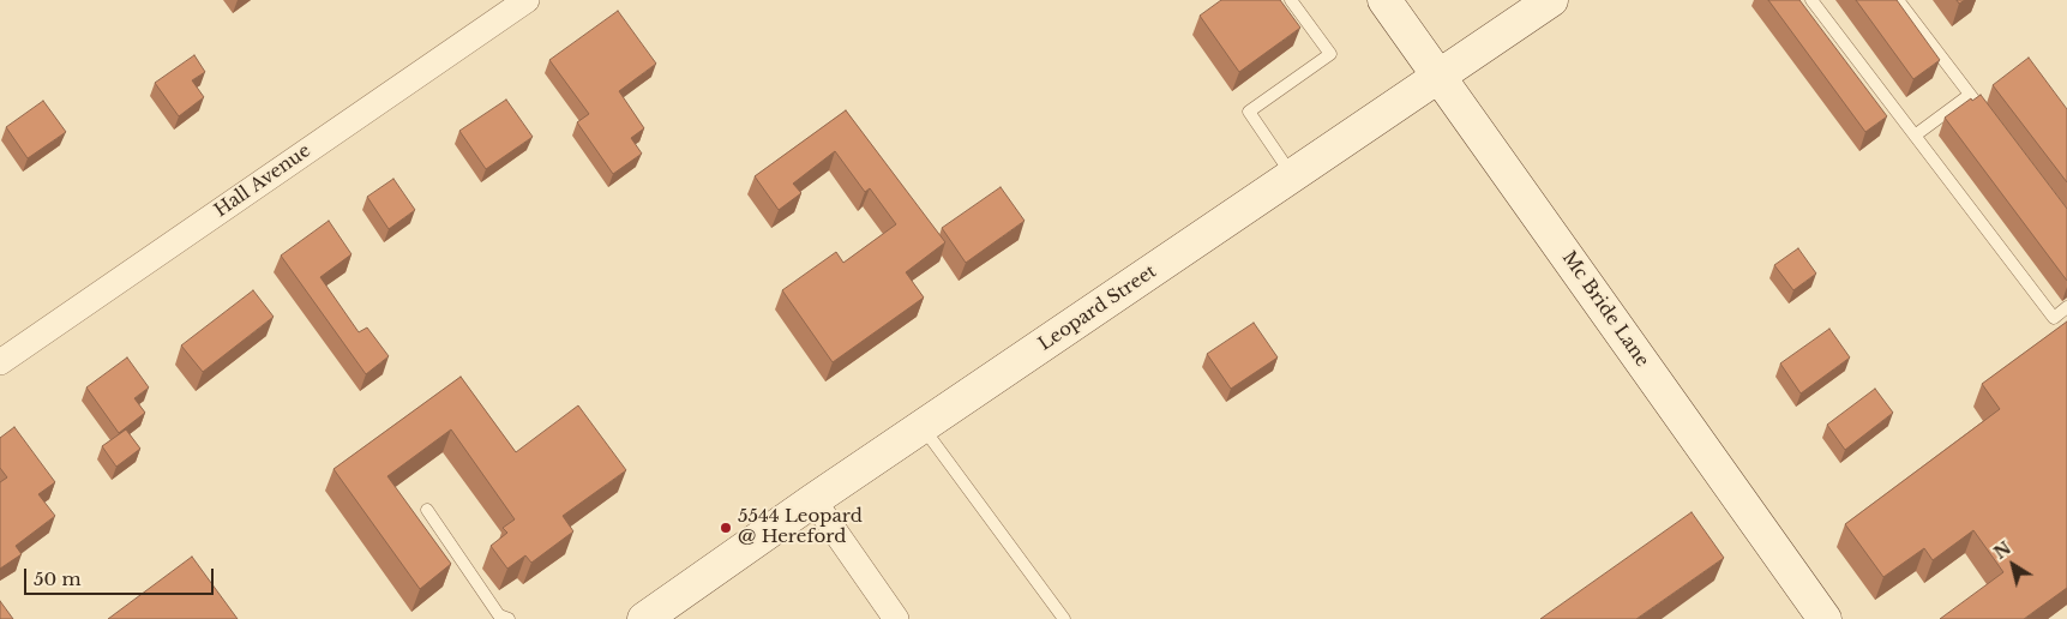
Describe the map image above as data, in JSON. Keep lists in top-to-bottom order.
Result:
{
  "streets": {
    "main road": ["Leopard Street", "Mc Bride Lane"],
    "street": ["Hall Avenue"]
  },
  "crossings": [
    ["Leopard Street", "Mc Bride Lane"]
  ],
  "places": ["5544 Leopard @ Hereford"],
  "scale_bar": "50 m",
  "north": "top left"
}
